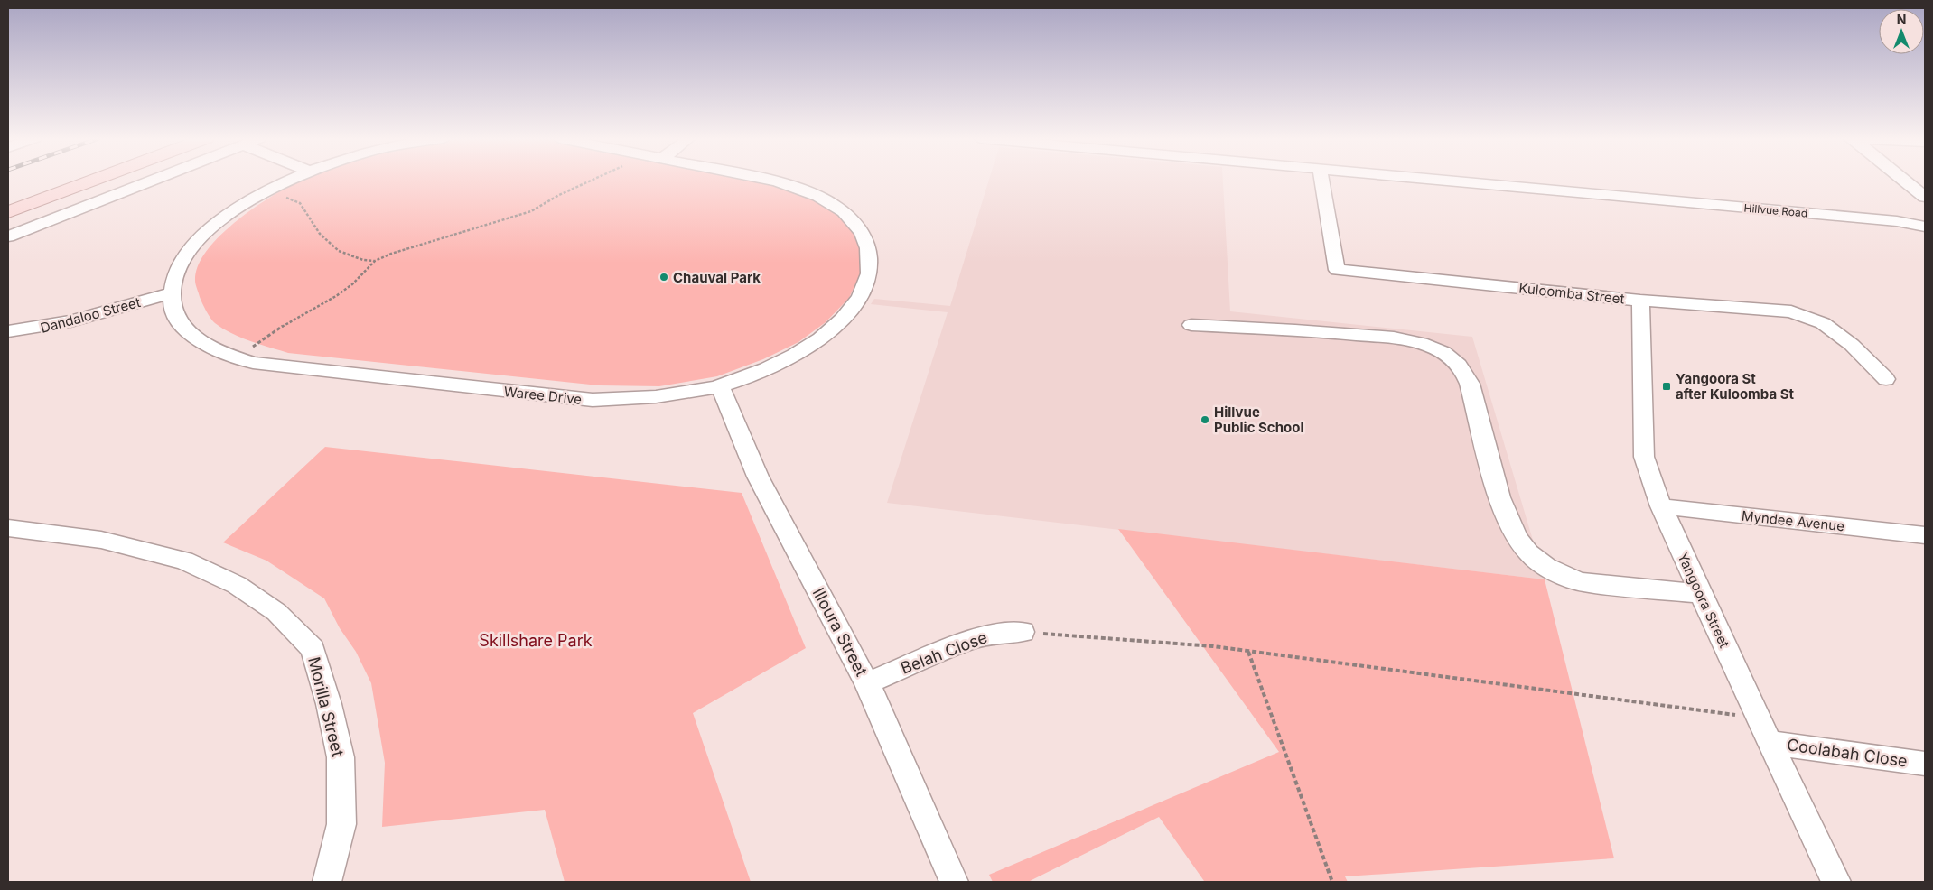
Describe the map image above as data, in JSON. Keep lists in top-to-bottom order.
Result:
{
  "streets": {
    "street": [
      "Hillvue Road",
      "Kuloomba Street",
      "Dandaloo Street",
      "Waree Drive",
      "Myndee Avenue",
      "Yangoora Street",
      "Illoura Street",
      "Belah Close",
      "Morilla Street",
      "Coolabah Close"
    ]
  },
  "crossings": [
    ["Kuloomba Street", "Yangoora Street"],
    ["Dandaloo Street", "Waree Drive"],
    ["Waree Drive", "Illoura Street"],
    ["Myndee Avenue", "Yangoora Street"],
    ["Yangoora Street", "Coolabah Close"],
    ["Illoura Street", "Belah Close"]
  ],
  "parks": ["Skillshare Park"],
  "places": {
    "other": ["Chauval Park", "Hillvue Public School"],
    "transit": ["Yangoora St after Kuloomba St"]
  },
  "north": "top"
}
